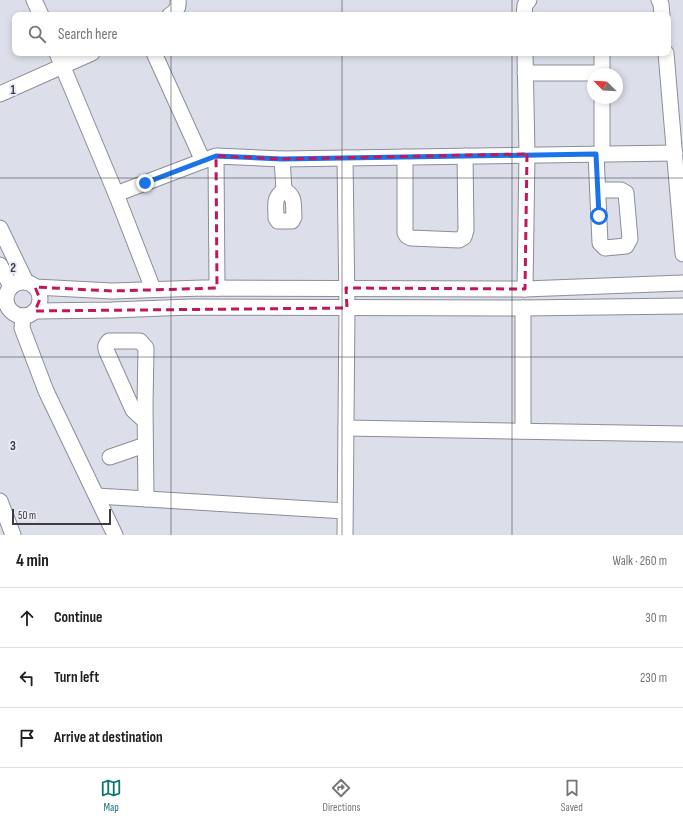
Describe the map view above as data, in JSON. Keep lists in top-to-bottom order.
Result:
{
  "scale_bar": "50 m",
  "north": "top left",
  "page": {
    "search": "Search here",
    "scale": "50 m",
    "heading": ["4 min", "Walk · 260 m"],
    "list": [
      ["Continue", "30 m"],
      ["Turn left", "230 m"],
      "Arrive at destination"
    ],
    "nav": ["Map", "Directions", "Saved"]
  },
  "grid": {
    "rows": ["1", "2", "3"]
  }
}
